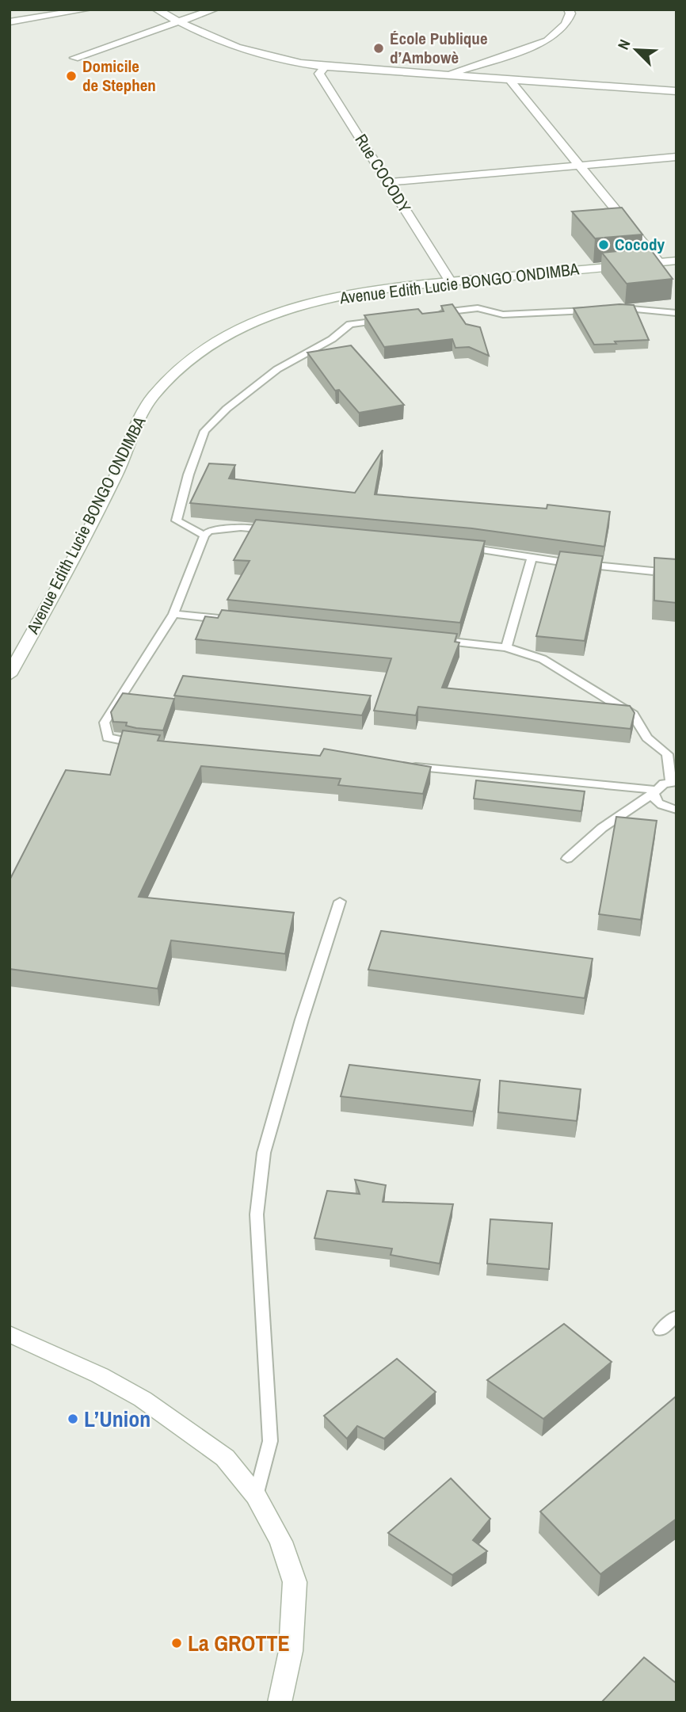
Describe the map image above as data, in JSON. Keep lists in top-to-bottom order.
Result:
{
  "streets": {
    "street": ["Rue COCODY", "Avenue Edith Lucie BONGO ONDIMBA"]
  },
  "crossings": [
    ["Rue COCODY", "Avenue Edith Lucie BONGO ONDIMBA"]
  ],
  "places": [
    "École Publique d’Ambowè",
    "Domicile de Stephen",
    "Cocody",
    "L’Union",
    "La GROTTE"
  ],
  "north": "top left"
}
